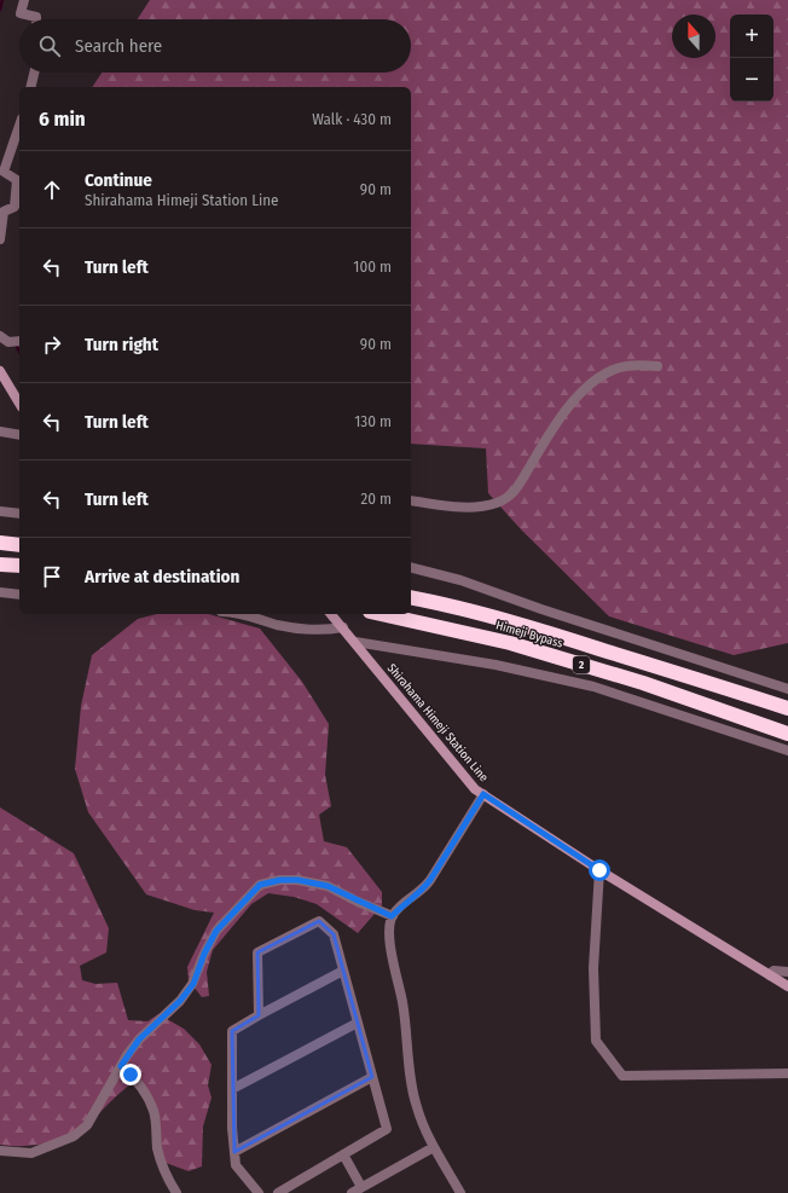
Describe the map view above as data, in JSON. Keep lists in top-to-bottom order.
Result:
{
  "streets": {
    "highway": ["Himeji Bypass", "2"],
    "main road": ["Shirahama Himeji Station Line"]
  },
  "north": "top",
  "page": {
    "map_buttons": ["+", "−"],
    "search": "Search here",
    "heading": ["6 min", "Walk · 430 m"],
    "list": [
      ["Continue", "Shirahama Himeji Station Line", "90 m"],
      ["Turn left", "100 m"],
      ["Turn right", "90 m"],
      ["Turn left", "130 m"],
      ["Turn left", "20 m"],
      "Arrive at destination"
    ]
  }
}
